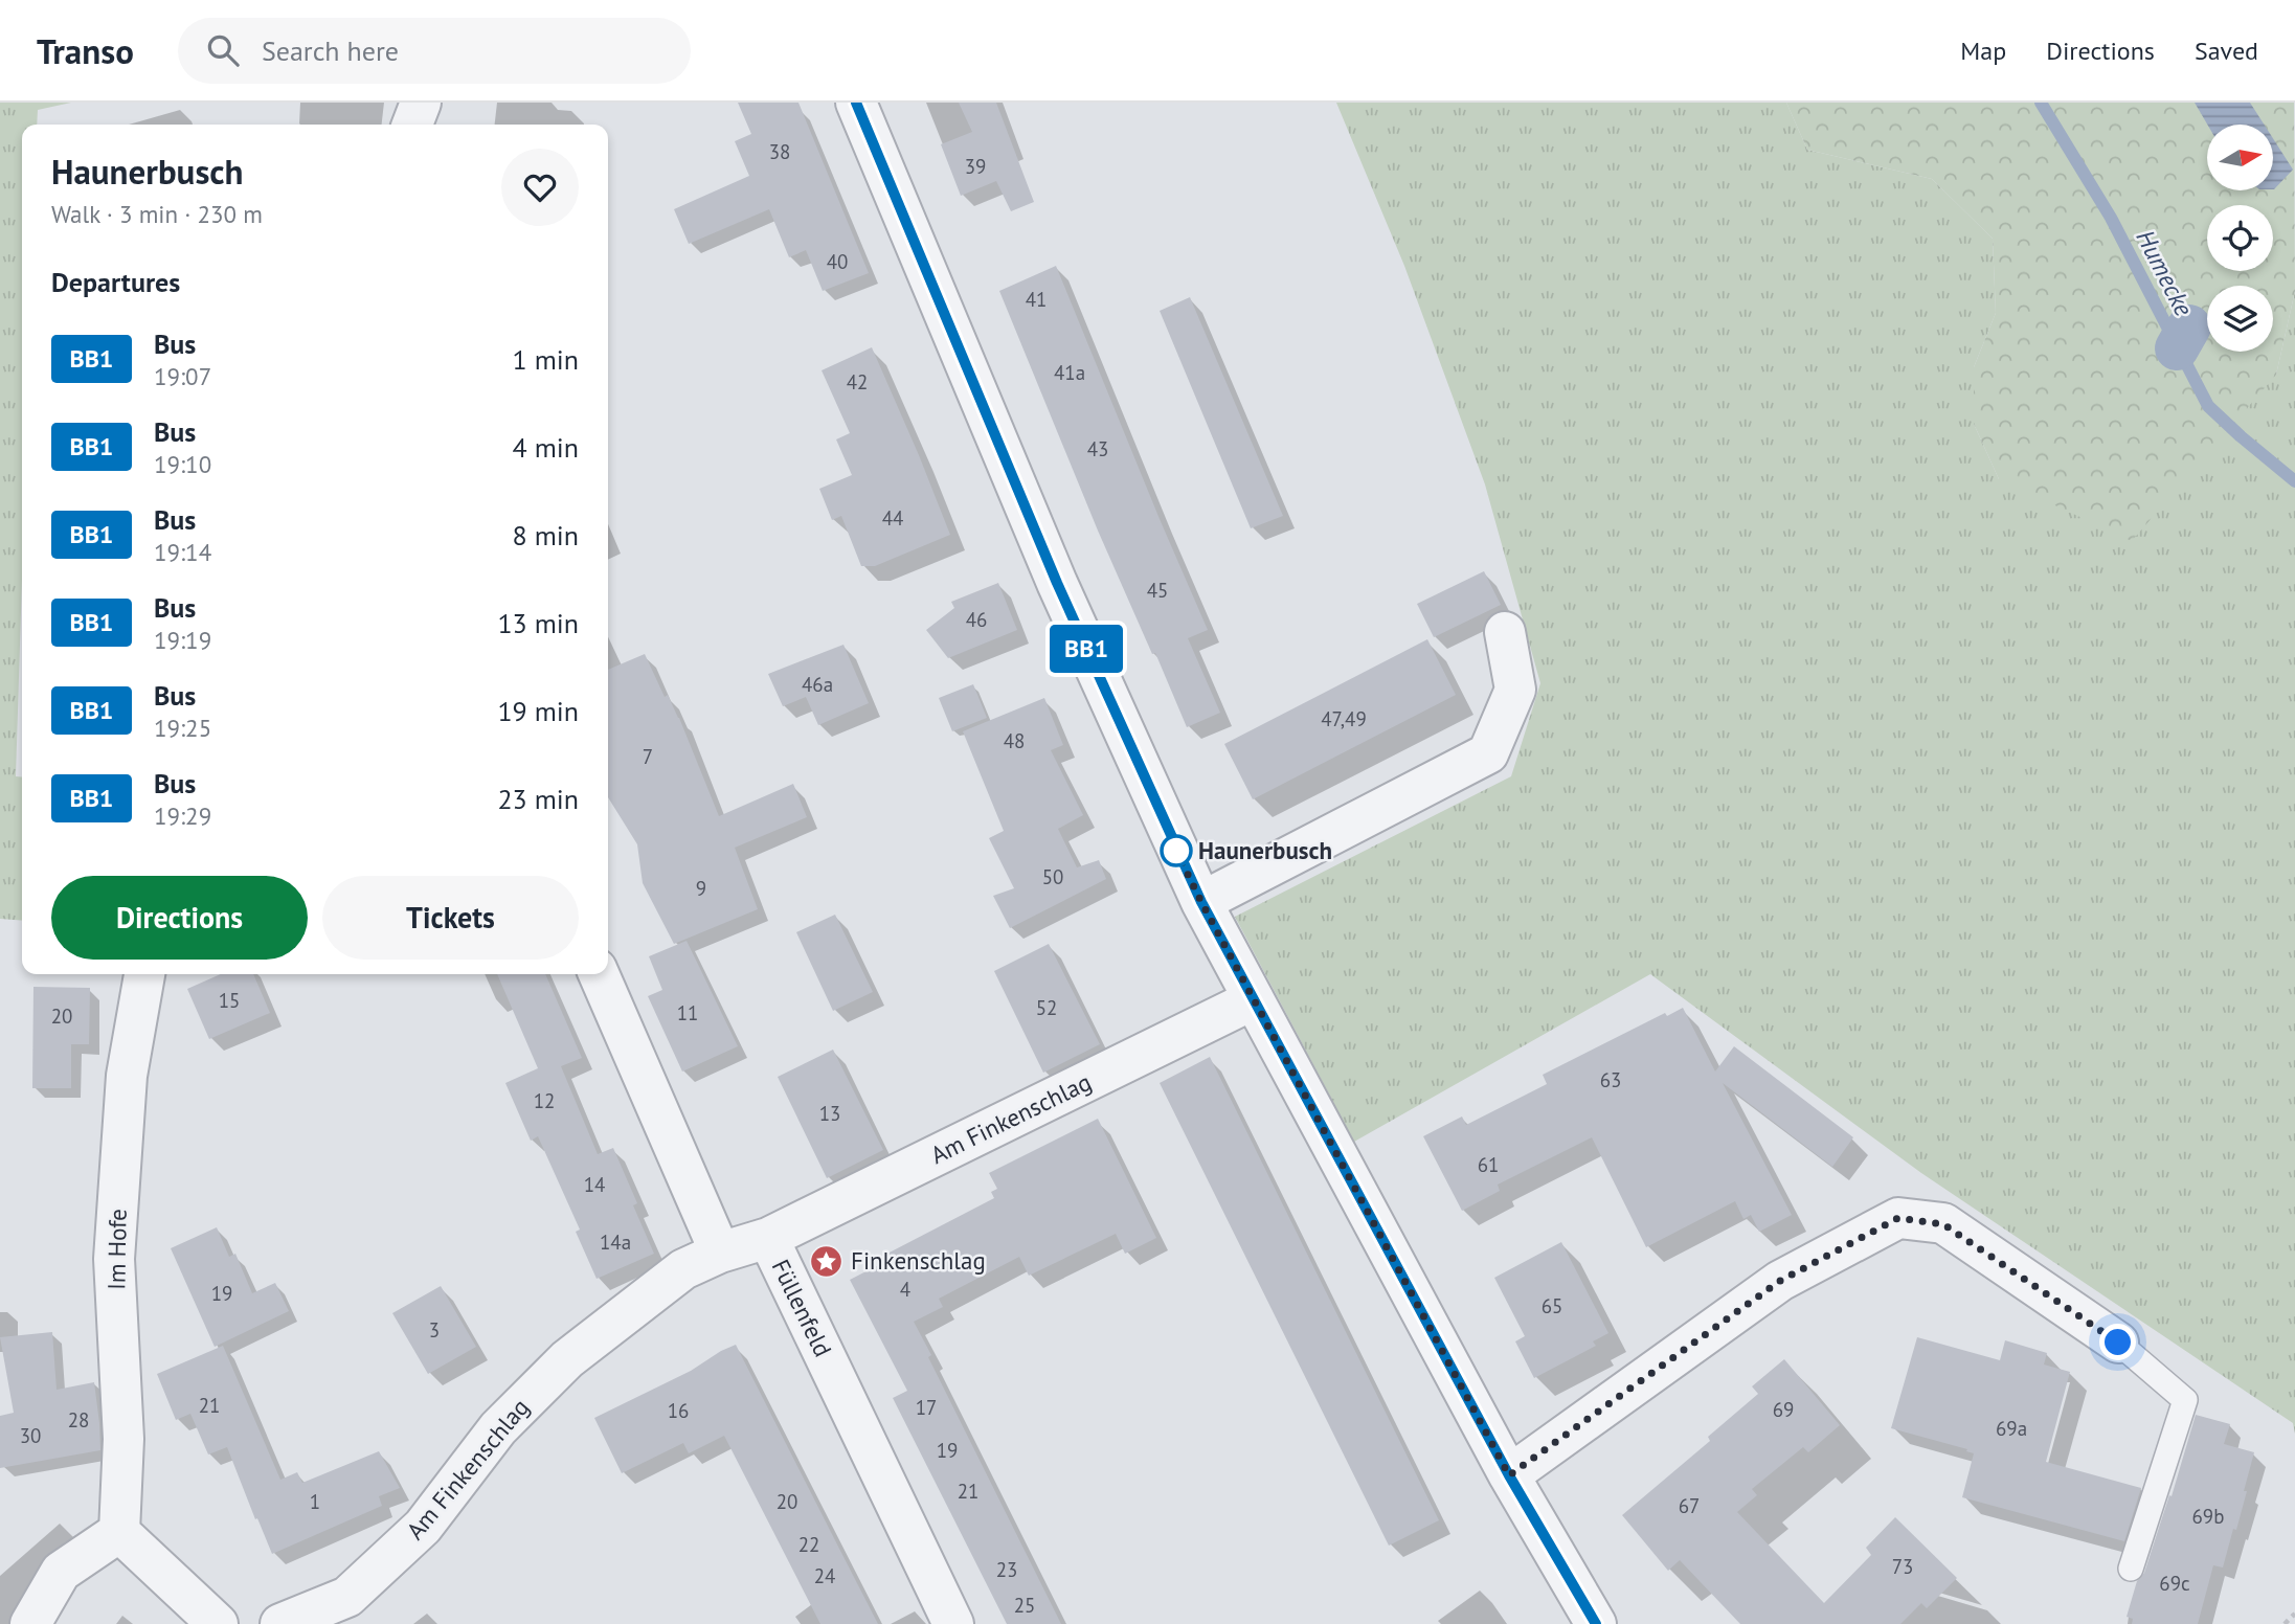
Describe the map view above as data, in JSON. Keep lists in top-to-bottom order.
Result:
{
  "streets": {
    "street": ["Am Finkenschlag", "Im Hofe", "Füllenfeld"]
  },
  "crossings": [
    ["Am Finkenschlag", "Füllenfeld"]
  ],
  "water": ["Humecke"],
  "places": {
    "other": ["Haunerbusch"],
    "place": ["Finkenschlag"]
  },
  "lines": ["bus line BB1"],
  "house_numbers": [
    "38",
    "39",
    "40",
    "41",
    "41a",
    "42",
    "43",
    "44",
    "45",
    "46",
    "46a",
    "47,49",
    "48",
    "7",
    "50",
    "9",
    "15",
    "52",
    "11",
    "20",
    "63",
    "12",
    "13",
    "61",
    "14",
    "14a",
    "4",
    "19",
    "65",
    "3",
    "21",
    "17",
    "69",
    "16",
    "28",
    "69a",
    "30",
    "19",
    "21",
    "1",
    "20",
    "67",
    "69b",
    "22",
    "73",
    "23",
    "24",
    "69c",
    "25"
  ],
  "north": "right",
  "page": {
    "header": "Transo",
    "search": "Search here",
    "nav": ["Map", "Directions", "Saved"],
    "on_map": "BB1",
    "heading": [
      ["Haunerbusch", "Walk · 3 min · 230 m"],
      "Departures"
    ],
    "list": [
      {
        "mark": "BB1",
        "name": "Bus",
        "note": "19:07",
        "value": "1 min"
      },
      {
        "mark": "BB1",
        "name": "Bus",
        "note": "19:10",
        "value": "4 min"
      },
      {
        "mark": "BB1",
        "name": "Bus",
        "note": "19:14",
        "value": "8 min"
      },
      {
        "mark": "BB1",
        "name": "Bus",
        "note": "19:19",
        "value": "13 min"
      },
      {
        "mark": "BB1",
        "name": "Bus",
        "note": "19:25",
        "value": "19 min"
      },
      {
        "mark": "BB1",
        "name": "Bus",
        "note": "19:29",
        "value": "23 min"
      }
    ],
    "buttons": ["Directions", "Tickets"]
  }
}
